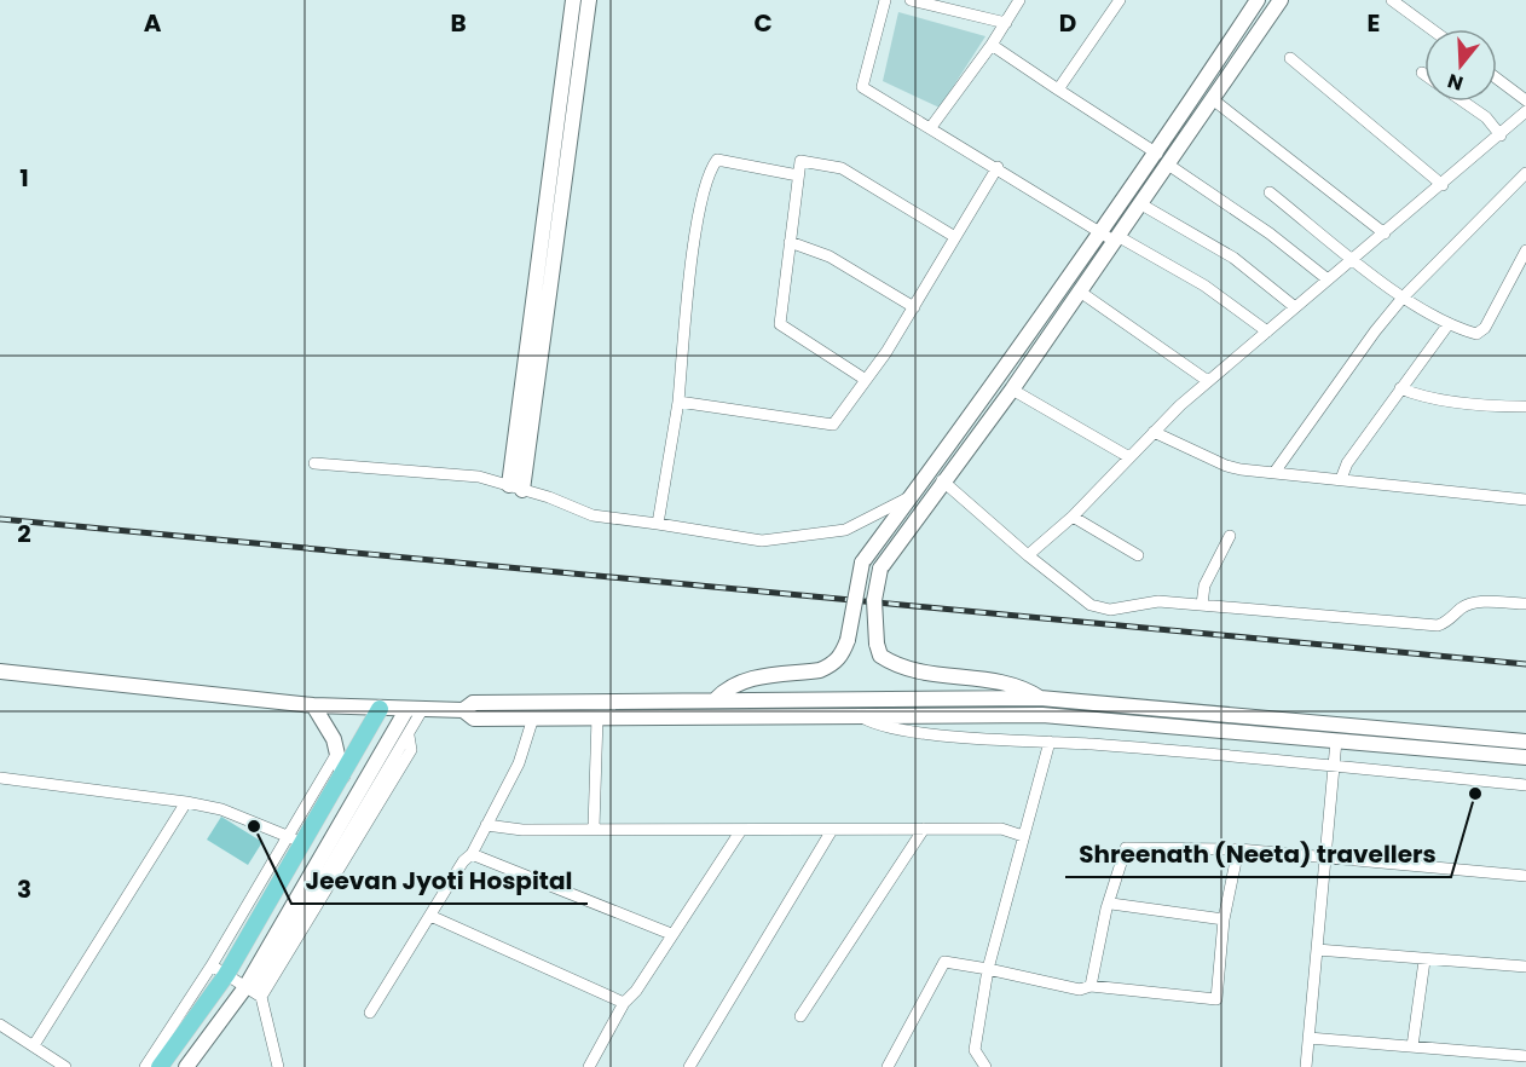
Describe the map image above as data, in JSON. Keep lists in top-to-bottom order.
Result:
{
  "places": ["Shreenath (Neeta) travellers", "Jeevan Jyoti Hospital"],
  "north": "bottom",
  "grid": {
    "columns": [
      "A",
      "B",
      "C",
      "D",
      "E"
    ],
    "rows": ["1", "2", "3"]
  }
}
